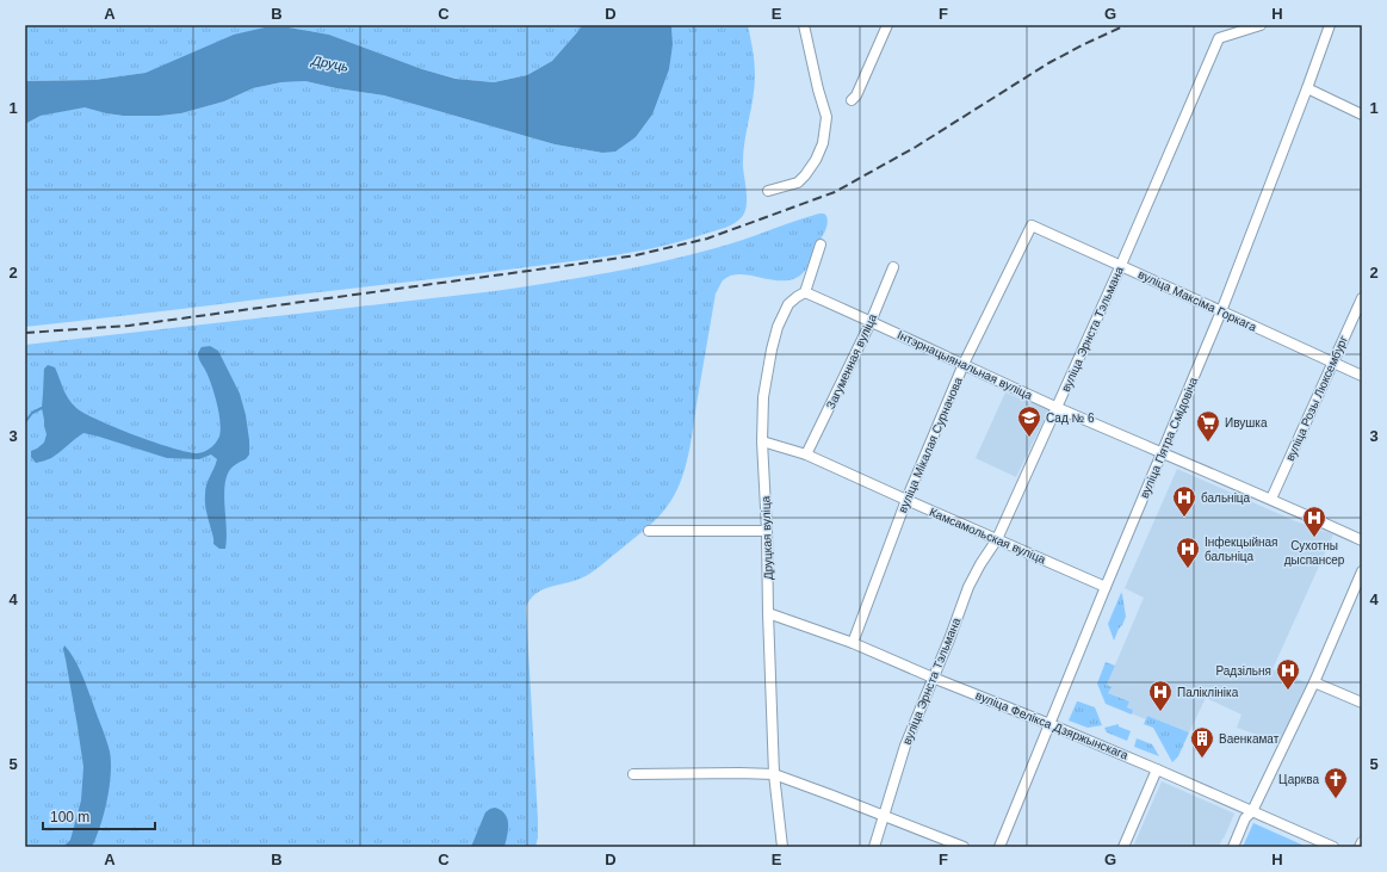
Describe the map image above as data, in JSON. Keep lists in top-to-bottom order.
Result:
{
  "streets": {
    "street": [
      "вуліца Максіма Горкага",
      "вуліца Эрнста Тэльмана",
      "Загуменная вуліца",
      "Інтэрнацыянальная вуліца",
      "вуліца Розы Люксембург",
      "вуліца Пятра Смідовіча",
      "вуліца Мікалая Сурначова",
      "Камсамольская вуліца",
      "Друцкая вуліца",
      "вуліца Фелікса Дзяржынскага"
    ]
  },
  "crossings": [
    ["вуліца Максіма Горкага", "вуліца Эрнста Тэльмана"],
    ["вуліца Максіма Горкага", "вуліца Розы Люксембург"],
    ["вуліца Максіма Горкага", "вуліца Пятра Смідовіча"],
    ["вуліца Максіма Горкага", "вуліца Мікалая Сурначова"],
    ["вуліца Эрнста Тэльмана", "Інтэрнацыянальная вуліца"],
    ["вуліца Эрнста Тэльмана", "Камсамольская вуліца"],
    ["вуліца Эрнста Тэльмана", "вуліца Фелікса Дзяржынскага"],
    ["Загуменная вуліца", "Інтэрнацыянальная вуліца"],
    ["Загуменная вуліца", "Камсамольская вуліца"],
    ["Інтэрнацыянальная вуліца", "вуліца Розы Люксембург"],
    ["Інтэрнацыянальная вуліца", "вуліца Пятра Смідовіча"],
    ["Інтэрнацыянальная вуліца", "вуліца Мікалая Сурначова"],
    ["Інтэрнацыянальная вуліца", "Друцкая вуліца"],
    ["вуліца Пятра Смідовіча", "Камсамольская вуліца"],
    ["вуліца Пятра Смідовіча", "вуліца Фелікса Дзяржынскага"],
    ["вуліца Мікалая Сурначова", "Камсамольская вуліца"],
    ["вуліца Мікалая Сурначова", "вуліца Фелікса Дзяржынскага"],
    ["Камсамольская вуліца", "Друцкая вуліца"],
    ["Друцкая вуліца", "вуліца Фелікса Дзяржынскага"]
  ],
  "water": ["Друць"],
  "places": {
    "school or university": ["Сад № 6"],
    "supermarket": ["Ивушка"],
    "hospital": [
      "бальніца",
      "Сухотны дыспансер",
      "Інфекцыйная бальніца",
      "Радзільня",
      "Паліклініка"
    ],
    "building": ["Ваенкамат"],
    "church": ["Царква"]
  },
  "scale_bar": "100 m",
  "grid": {
    "columns": [
      "A",
      "B",
      "C",
      "D",
      "E",
      "F",
      "G",
      "H"
    ],
    "rows": [
      "1",
      "2",
      "3",
      "4",
      "5"
    ]
  }
}
